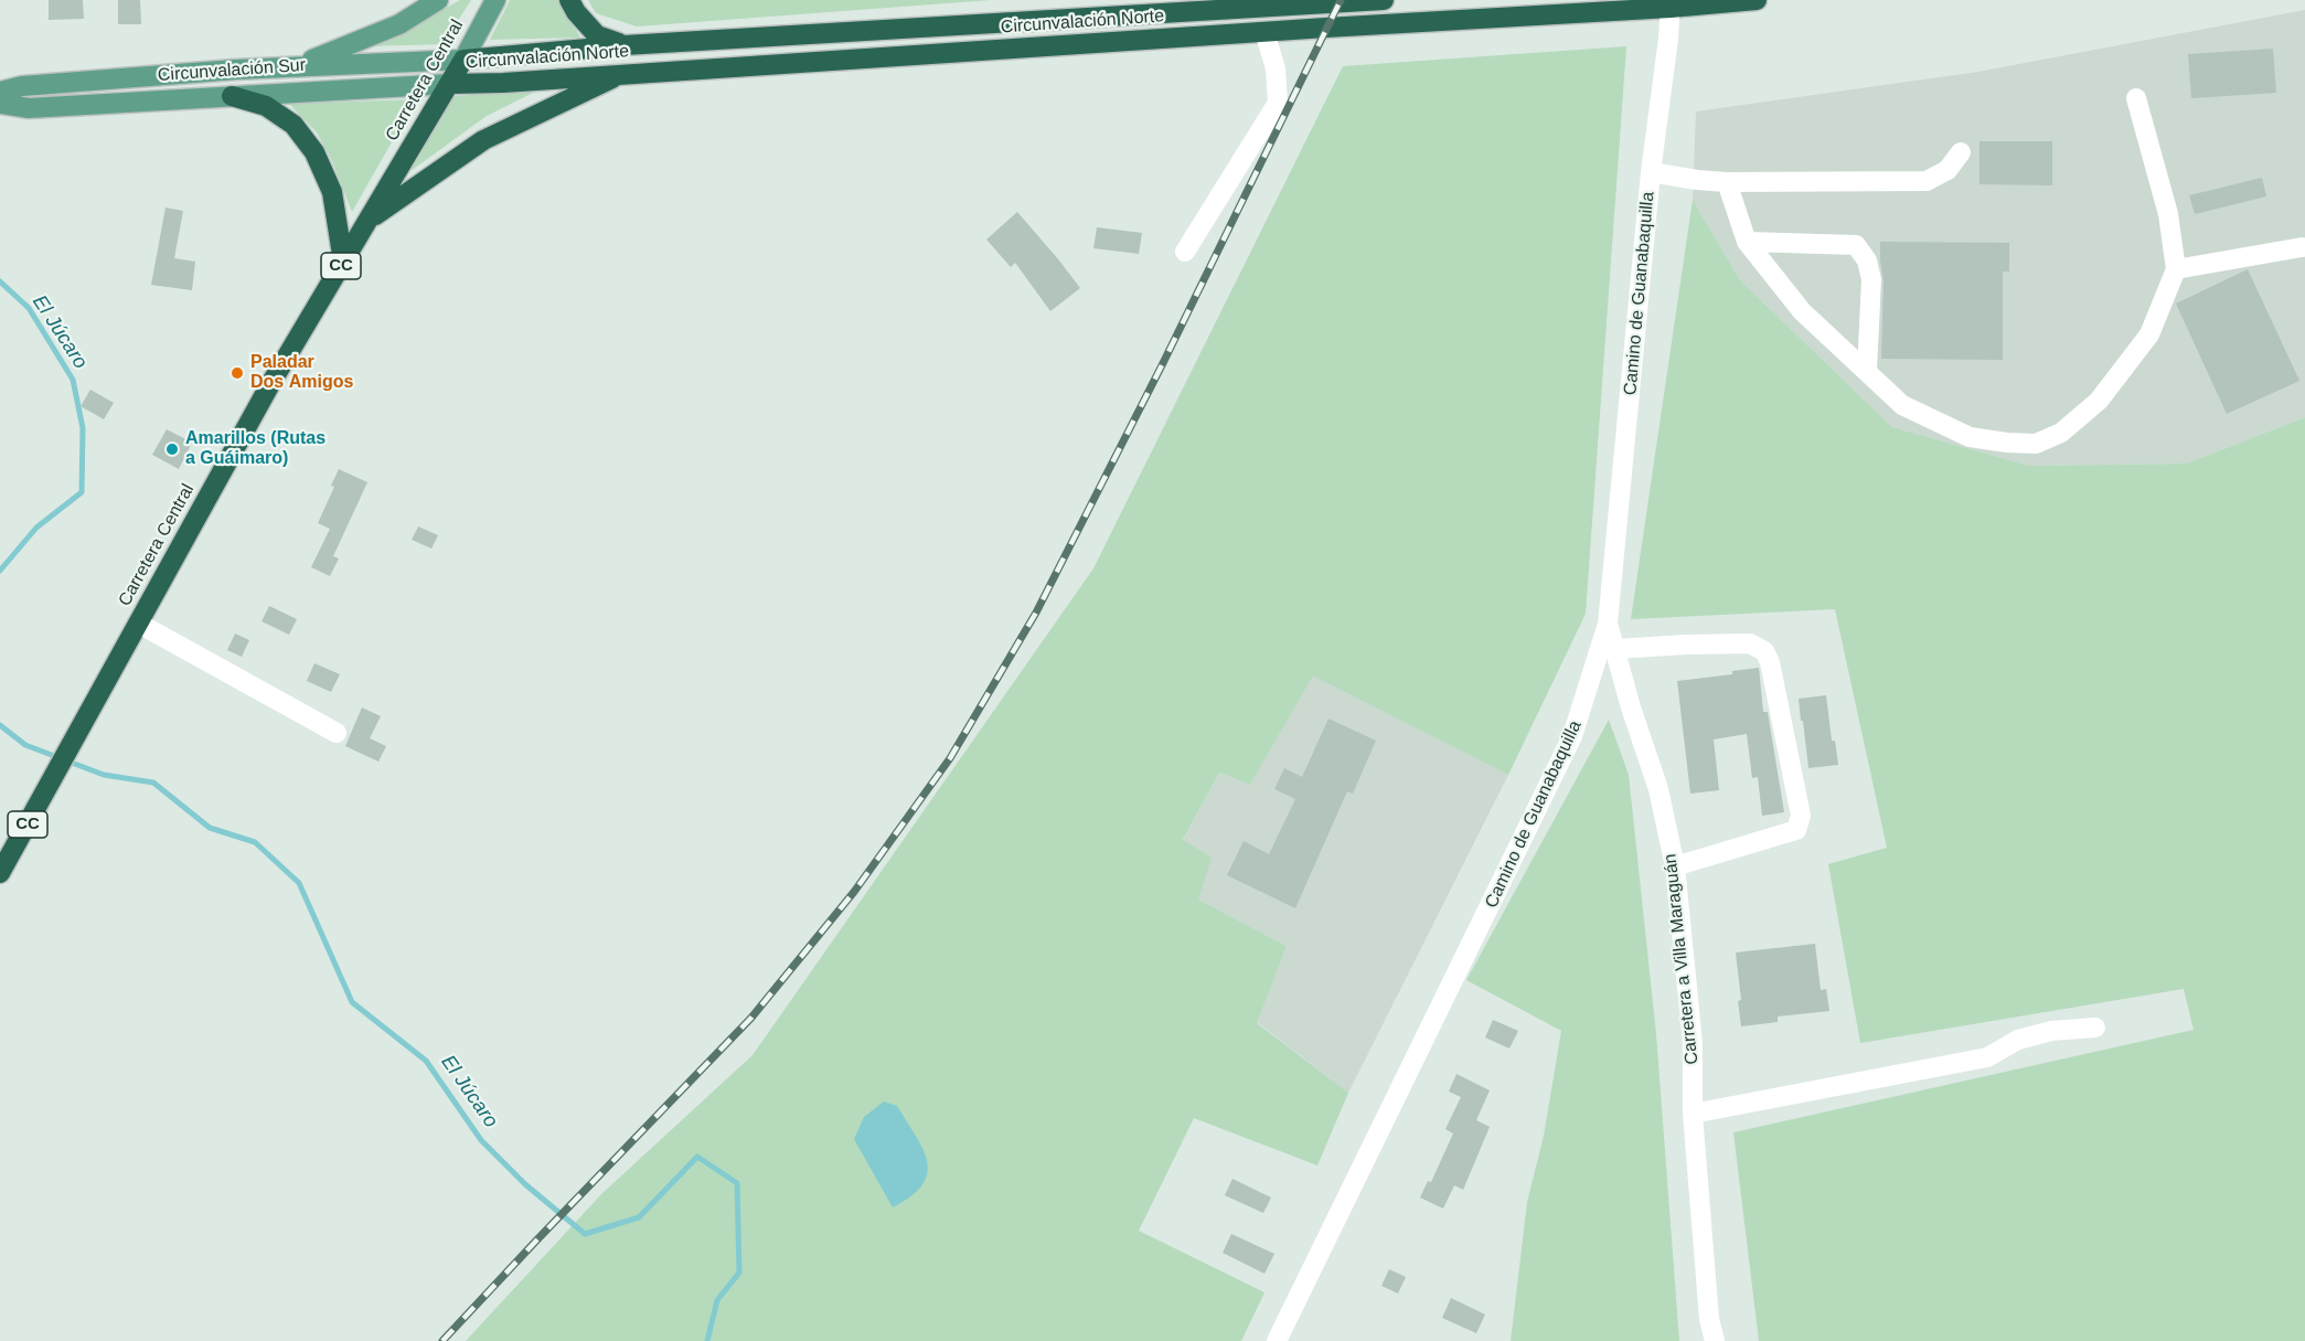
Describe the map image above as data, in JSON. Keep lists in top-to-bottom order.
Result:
{
  "streets": {
    "highway": ["Circunvalación Norte", "Carretera Central", "CC"],
    "main road": ["Circunvalación Sur"],
    "street": ["Camino de Guanabaquilla", "Carretera a Villa Maraguán"]
  },
  "crossings": [
    ["Circunvalación Norte", "Circunvalación Sur"],
    ["Circunvalación Norte", "Carretera Central"],
    ["Circunvalación Norte", "Camino de Guanabaquilla"],
    ["Circunvalación Sur", "Carretera Central"],
    ["Camino de Guanabaquilla", "Carretera a Villa Maraguán"]
  ],
  "water": ["El Júcaro"],
  "places": ["Paladar Dos Amigos", "Amarillos (Rutas a Guáimaro)"]
}
